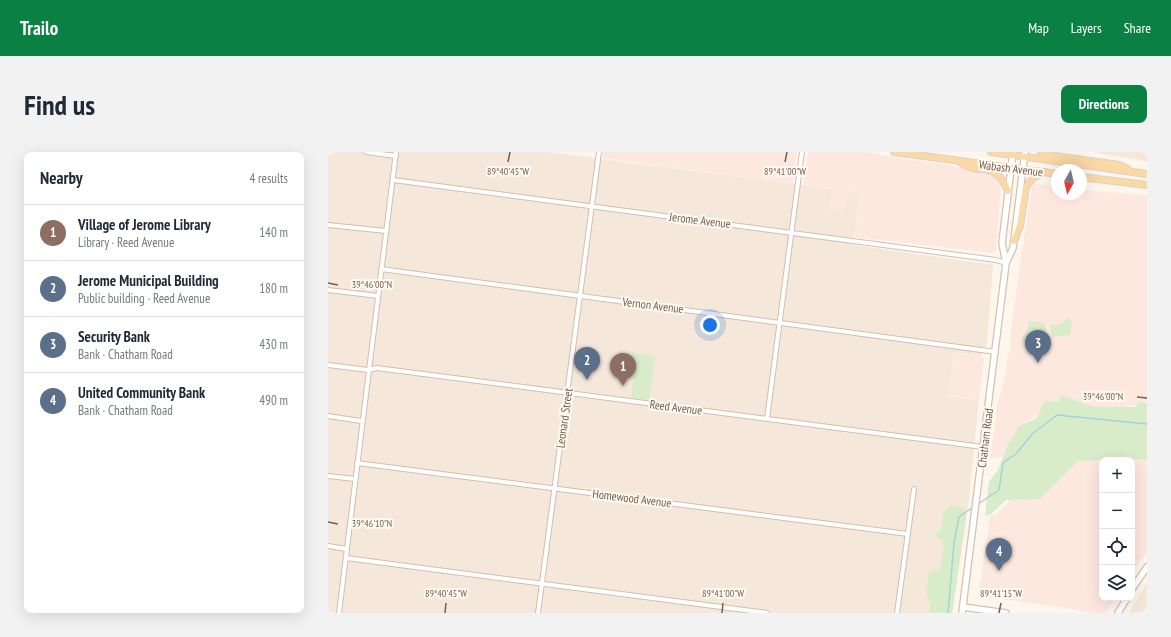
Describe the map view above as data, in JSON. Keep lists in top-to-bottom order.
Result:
{
  "streets": {
    "main road": ["Wabash Avenue", "Chatham Road"],
    "street": [
      "Jerome Avenue",
      "Vernon Avenue",
      "Reed Avenue",
      "Leonard Street",
      "Homewood Avenue"
    ]
  },
  "crossings": [
    ["Wabash Avenue", "Chatham Road"],
    ["Jerome Avenue", "Leonard Street"],
    ["Jerome Avenue", "Chatham Road"],
    ["Vernon Avenue", "Leonard Street"],
    ["Vernon Avenue", "Chatham Road"],
    ["Reed Avenue", "Leonard Street"],
    ["Reed Avenue", "Chatham Road"],
    ["Leonard Street", "Homewood Avenue"]
  ],
  "north": "bottom",
  "page": {
    "header": "Trailo",
    "nav": ["Map", "Layers", "Share"],
    "buttons": "Directions",
    "title": "Find us",
    "heading": ["Nearby", "4 results"],
    "list": [
      {
        "mark": "1",
        "name": "Village of Jerome Library",
        "note": "Library · Reed Avenue",
        "value": "140 m"
      },
      {
        "mark": "2",
        "name": "Jerome Municipal Building",
        "note": "Public building · Reed Avenue",
        "value": "180 m"
      },
      {
        "mark": "3",
        "name": "Security Bank",
        "note": "Bank · Chatham Road",
        "value": "430 m"
      },
      {
        "mark": "4",
        "name": "United Community Bank",
        "note": "Bank · Chatham Road",
        "value": "490 m"
      }
    ],
    "pins": [
      "3",
      "2",
      "1",
      "4"
    ],
    "map_buttons": ["+", "−"]
  },
  "coordinates": [
    "89°40'45\"W",
    "89°41'00\"W",
    "39°46'00\"N",
    "39°46'10\"N",
    "89°41'15\"W"
  ]
}
